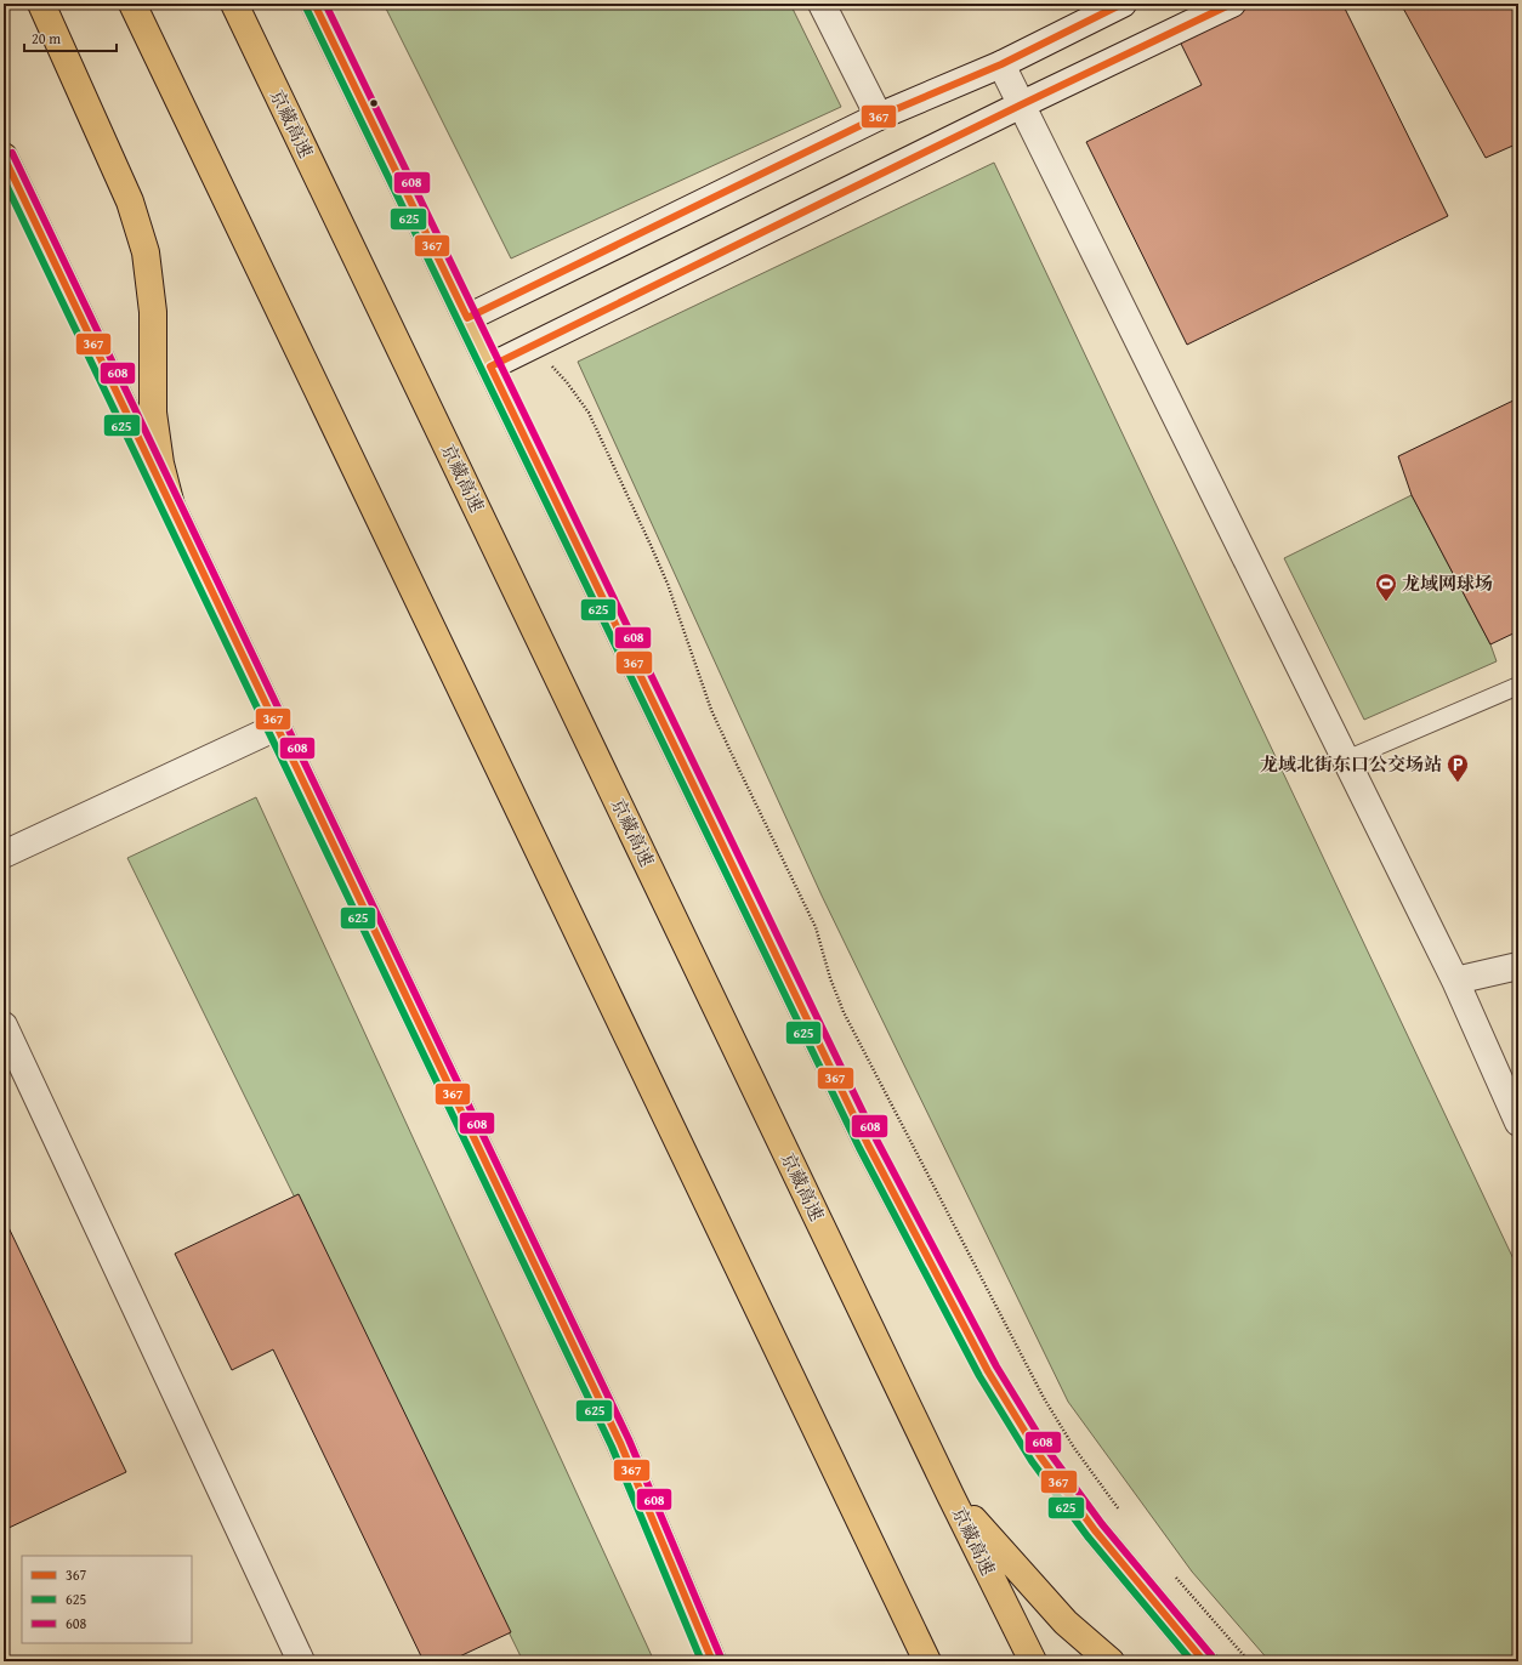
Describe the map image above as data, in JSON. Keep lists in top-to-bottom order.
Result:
{
  "streets": {
    "main road": ["京藏高速"]
  },
  "places": {
    "sports": ["龙域网球场"],
    "parking": ["龙域北街东口公交场站"]
  },
  "lines": ["transit line 367", "transit line 608", "transit line 625"],
  "legend": ["367", "625", "608"],
  "scale_bar": "20 m"
}
